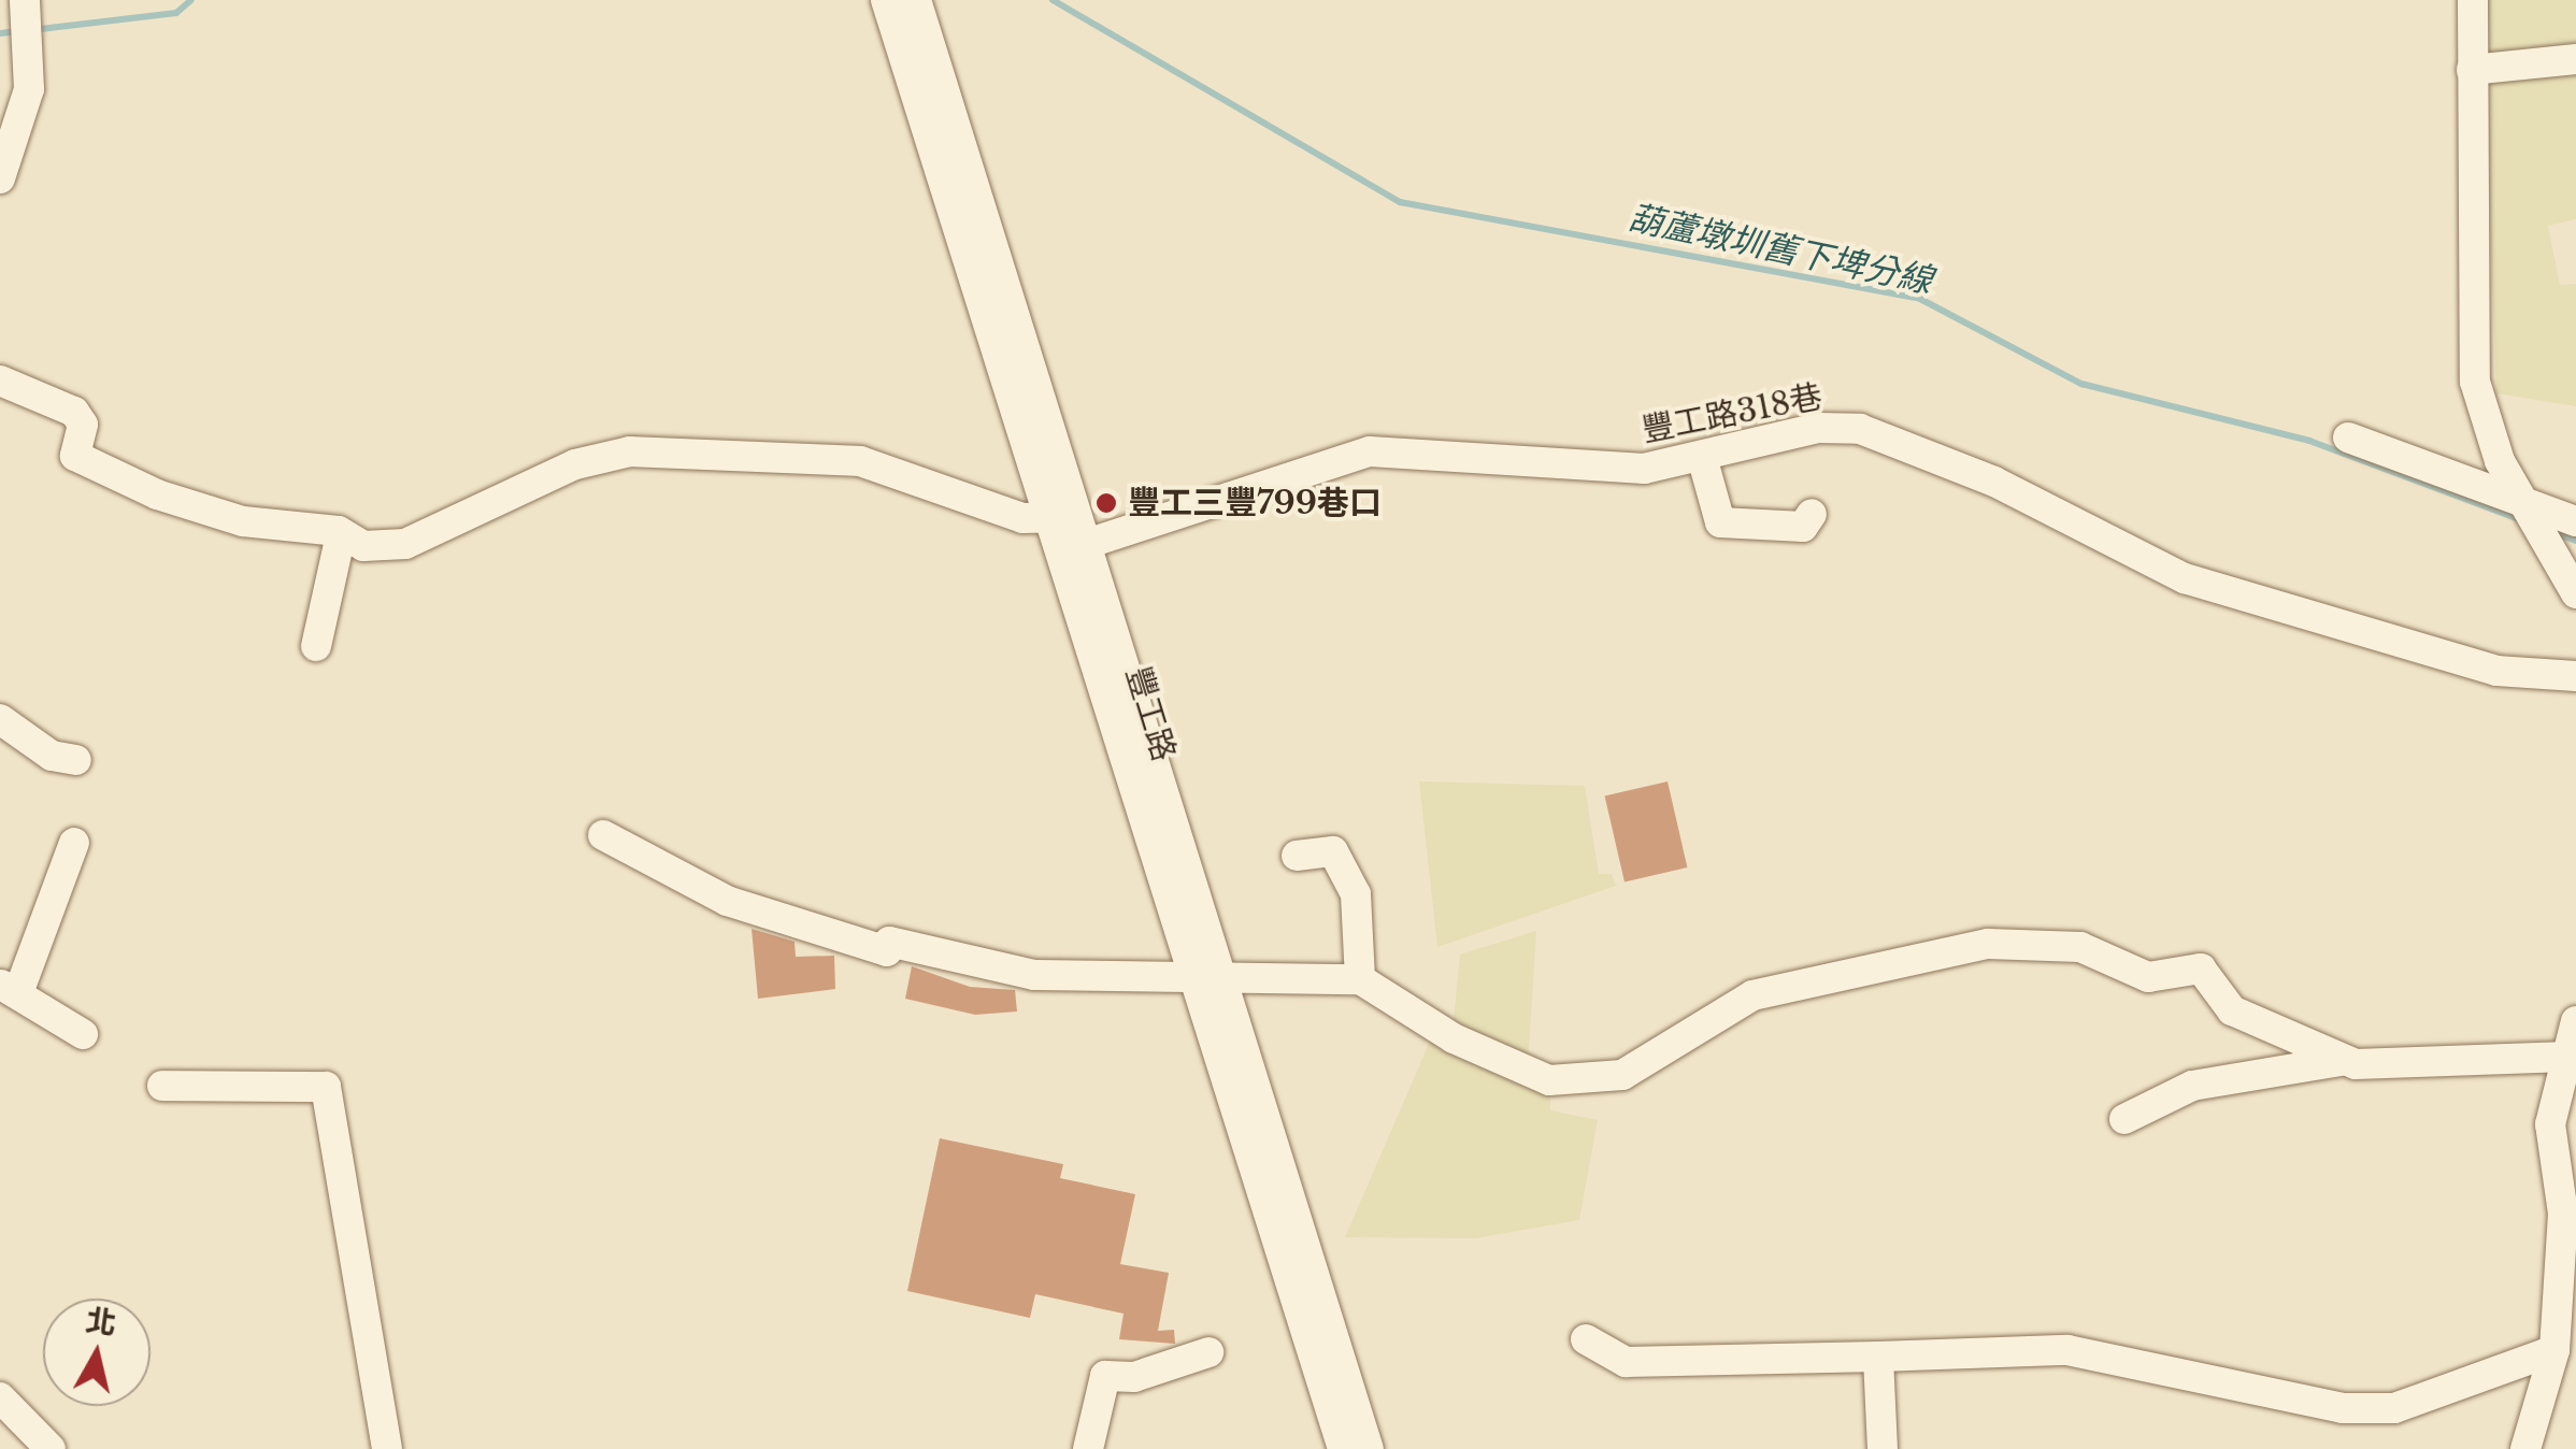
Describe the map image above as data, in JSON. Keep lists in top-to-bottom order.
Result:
{
  "streets": {
    "street": ["豐工路318巷", "豐工路"]
  },
  "crossings": [
    ["豐工路318巷", "豐工路"]
  ],
  "water": ["葫蘆墩圳舊下埤分線"],
  "places": ["豐工三豐799巷口"],
  "north": "top"
}
